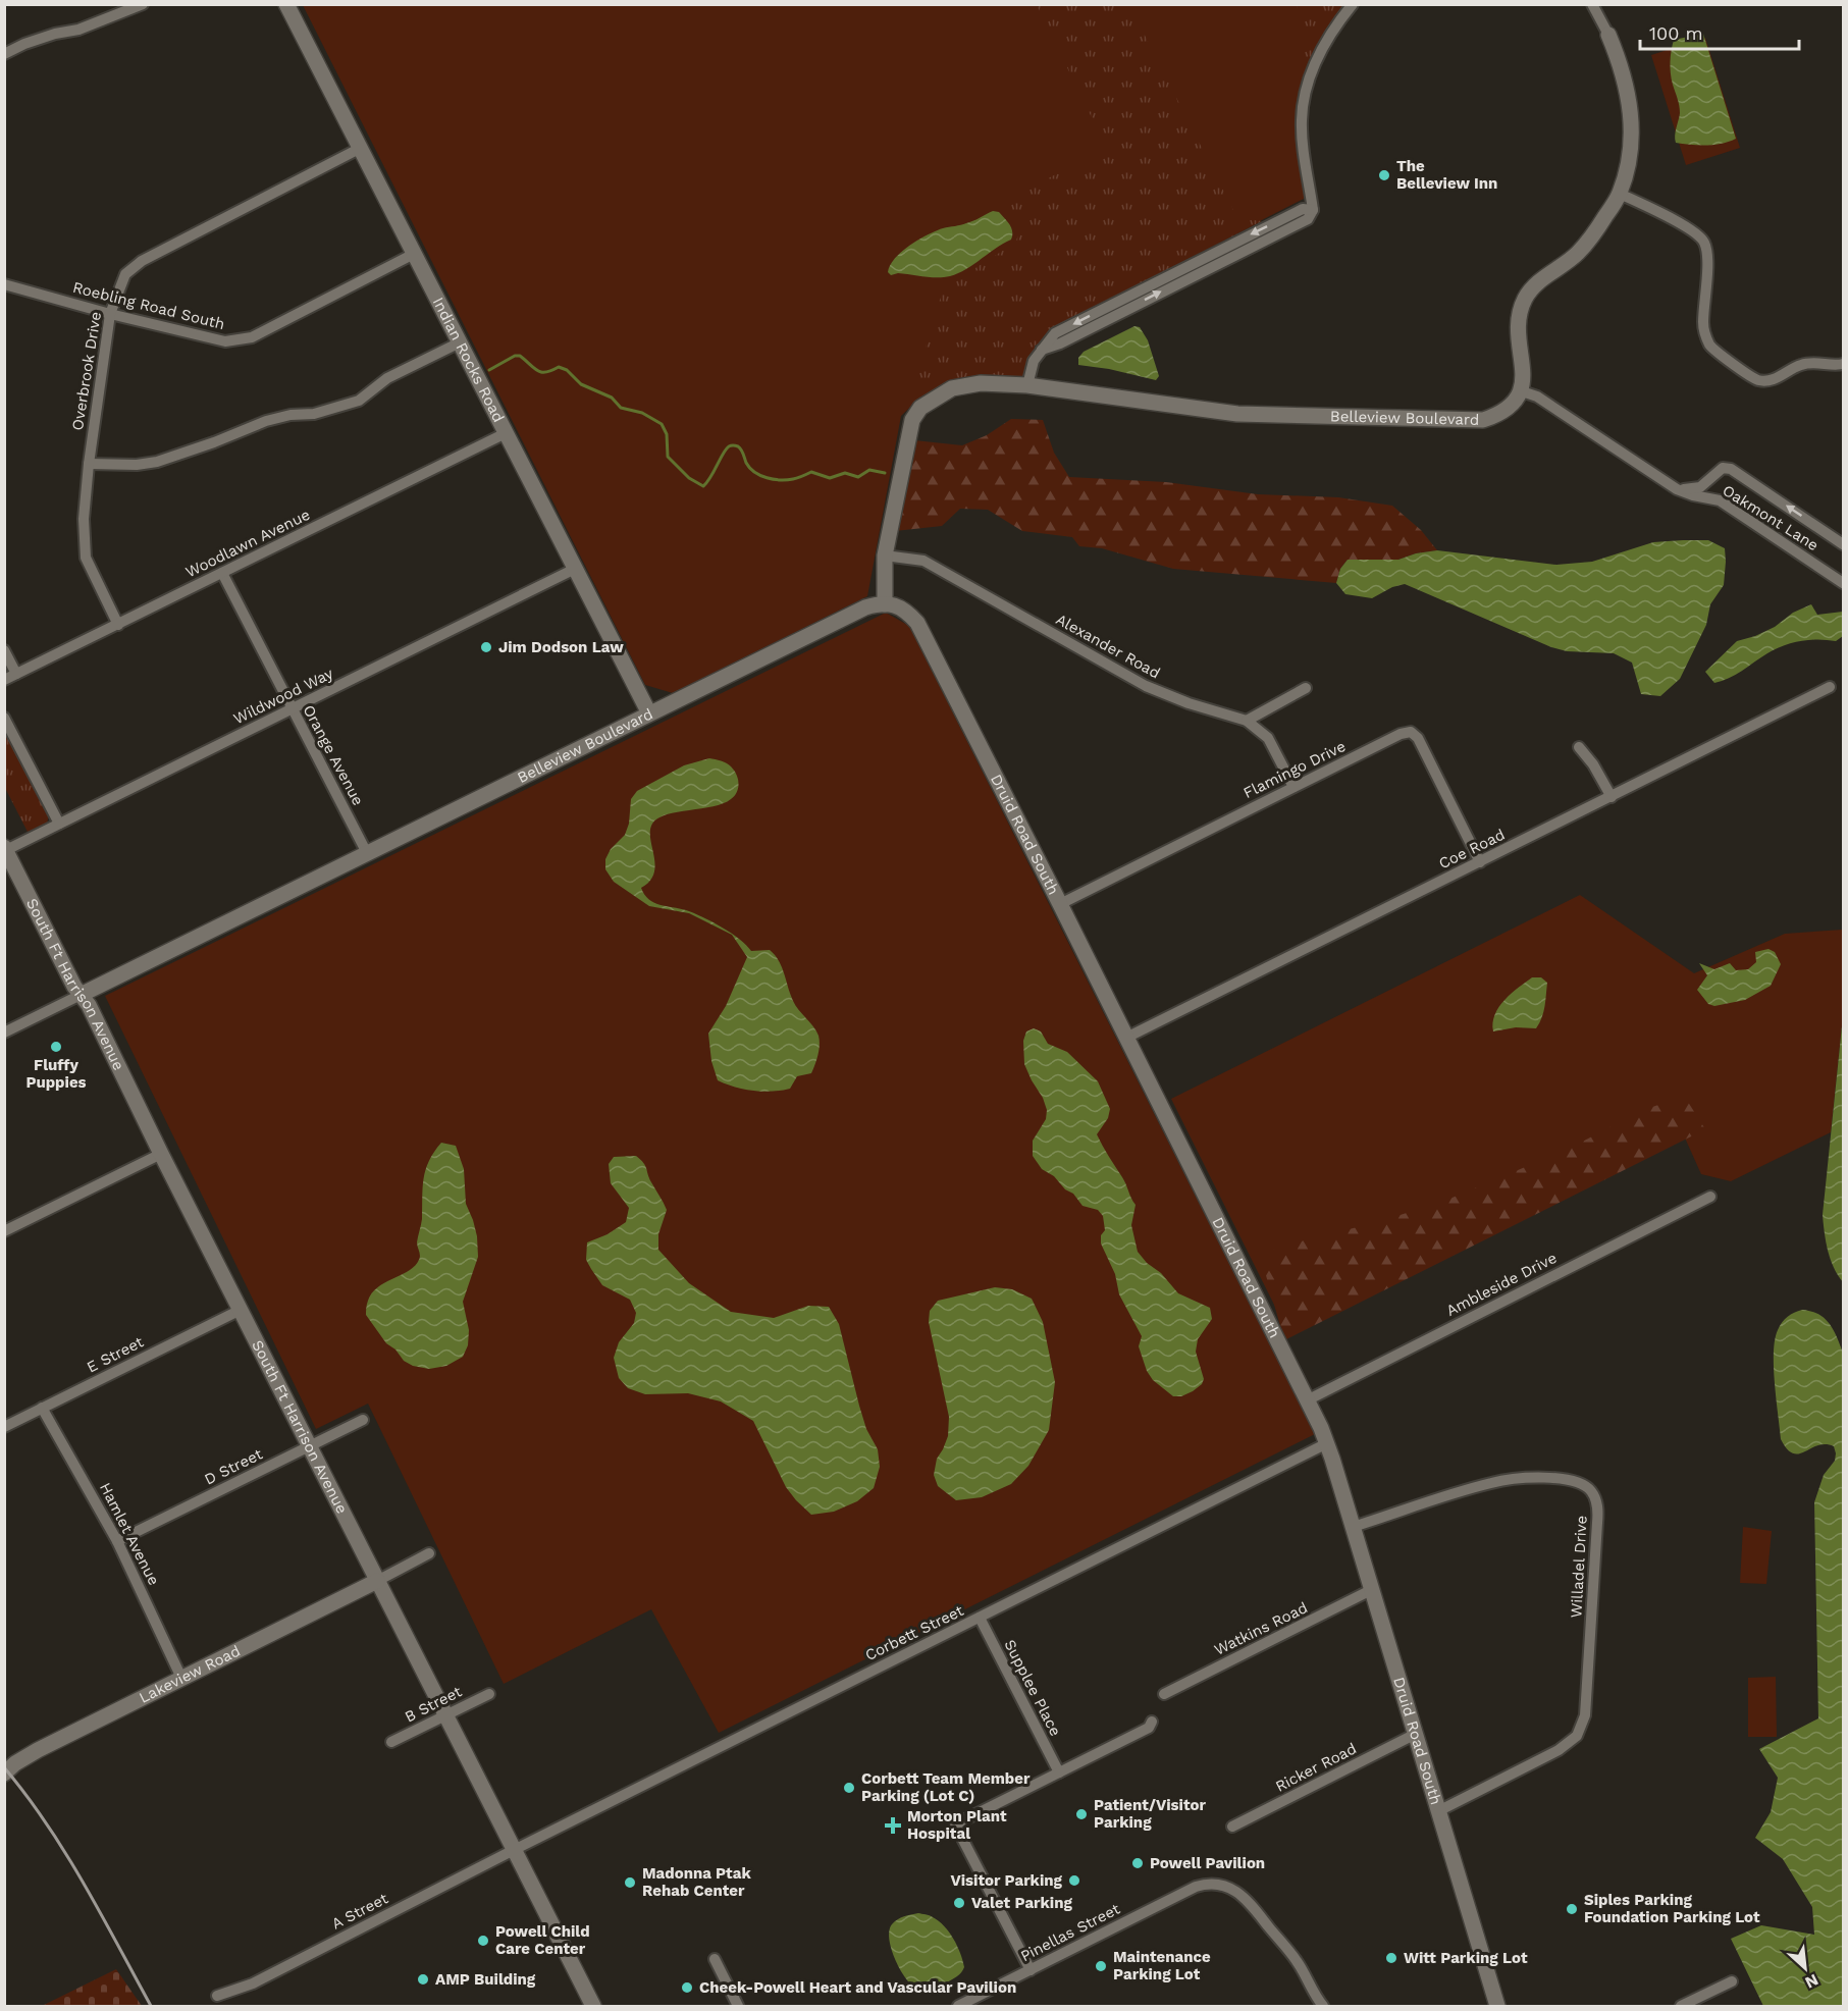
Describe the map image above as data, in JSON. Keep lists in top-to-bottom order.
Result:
{
  "streets": {
    "street": [
      "Roebling Road South",
      "Indian Rocks Road",
      "Overbrook Drive",
      "Belleview Boulevard",
      "Oakmont Lane",
      "Woodlawn Avenue",
      "Alexander Road",
      "Wildwood Way",
      "Orange Avenue",
      "Flamingo Drive",
      "Druid Road South",
      "Coe Road",
      "South Ft Harrison Avenue",
      "Ambleside Drive",
      "E Street",
      "D Street",
      "Hamlet Avenue",
      "Willadel Drive",
      "Watkins Road",
      "Corbett Street",
      "Lakeview Road",
      "Supplee Place",
      "B Street",
      "Ricker Road",
      "A Street",
      "Pinellas Street"
    ]
  },
  "crossings": [
    ["Roebling Road South", "Indian Rocks Road"],
    ["Roebling Road South", "Overbrook Drive"],
    ["Indian Rocks Road", "Overbrook Drive"],
    ["Indian Rocks Road", "Belleview Boulevard"],
    ["Indian Rocks Road", "Woodlawn Avenue"],
    ["Indian Rocks Road", "Wildwood Way"],
    ["Overbrook Drive", "Woodlawn Avenue"],
    ["Belleview Boulevard", "Oakmont Lane"],
    ["Belleview Boulevard", "Alexander Road"],
    ["Belleview Boulevard", "Orange Avenue"],
    ["Belleview Boulevard", "Druid Road South"],
    ["Belleview Boulevard", "South Ft Harrison Avenue"],
    ["Woodlawn Avenue", "Orange Avenue"],
    ["Alexander Road", "Flamingo Drive"],
    ["Wildwood Way", "Orange Avenue"],
    ["Wildwood Way", "South Ft Harrison Avenue"],
    ["Flamingo Drive", "Druid Road South"],
    ["Flamingo Drive", "Coe Road"],
    ["Druid Road South", "Coe Road"],
    ["Druid Road South", "Ambleside Drive"],
    ["Druid Road South", "Willadel Drive"],
    ["Druid Road South", "Watkins Road"],
    ["Druid Road South", "Corbett Street"],
    ["Druid Road South", "Ricker Road"],
    ["South Ft Harrison Avenue", "E Street"],
    ["South Ft Harrison Avenue", "D Street"],
    ["South Ft Harrison Avenue", "Corbett Street"],
    ["South Ft Harrison Avenue", "Lakeview Road"],
    ["South Ft Harrison Avenue", "B Street"],
    ["South Ft Harrison Avenue", "A Street"],
    ["E Street", "Hamlet Avenue"],
    ["D Street", "Hamlet Avenue"],
    ["Hamlet Avenue", "Lakeview Road"],
    ["Corbett Street", "Supplee Place"],
    ["Corbett Street", "A Street"]
  ],
  "places": {
    "other": [
      "The Belleview Inn",
      "Jim Dodson Law",
      "Fluffy Puppies",
      "Corbett Team Member Parking (Lot C)",
      "Patient/Visitor Parking",
      "Powell Pavilion",
      "Visitor Parking",
      "Madonna Ptak Rehab Center",
      "Valet Parking",
      "Siples Parking Foundation Parking Lot",
      "Powell Child Care Center",
      "Witt Parking Lot",
      "Maintenance Parking Lot",
      "AMP Building",
      "Cheek-Powell Heart and Vascular Pavilion"
    ],
    "health": ["Morton Plant Hospital"]
  },
  "scale_bar": "100 m",
  "north": "bottom right"
}
